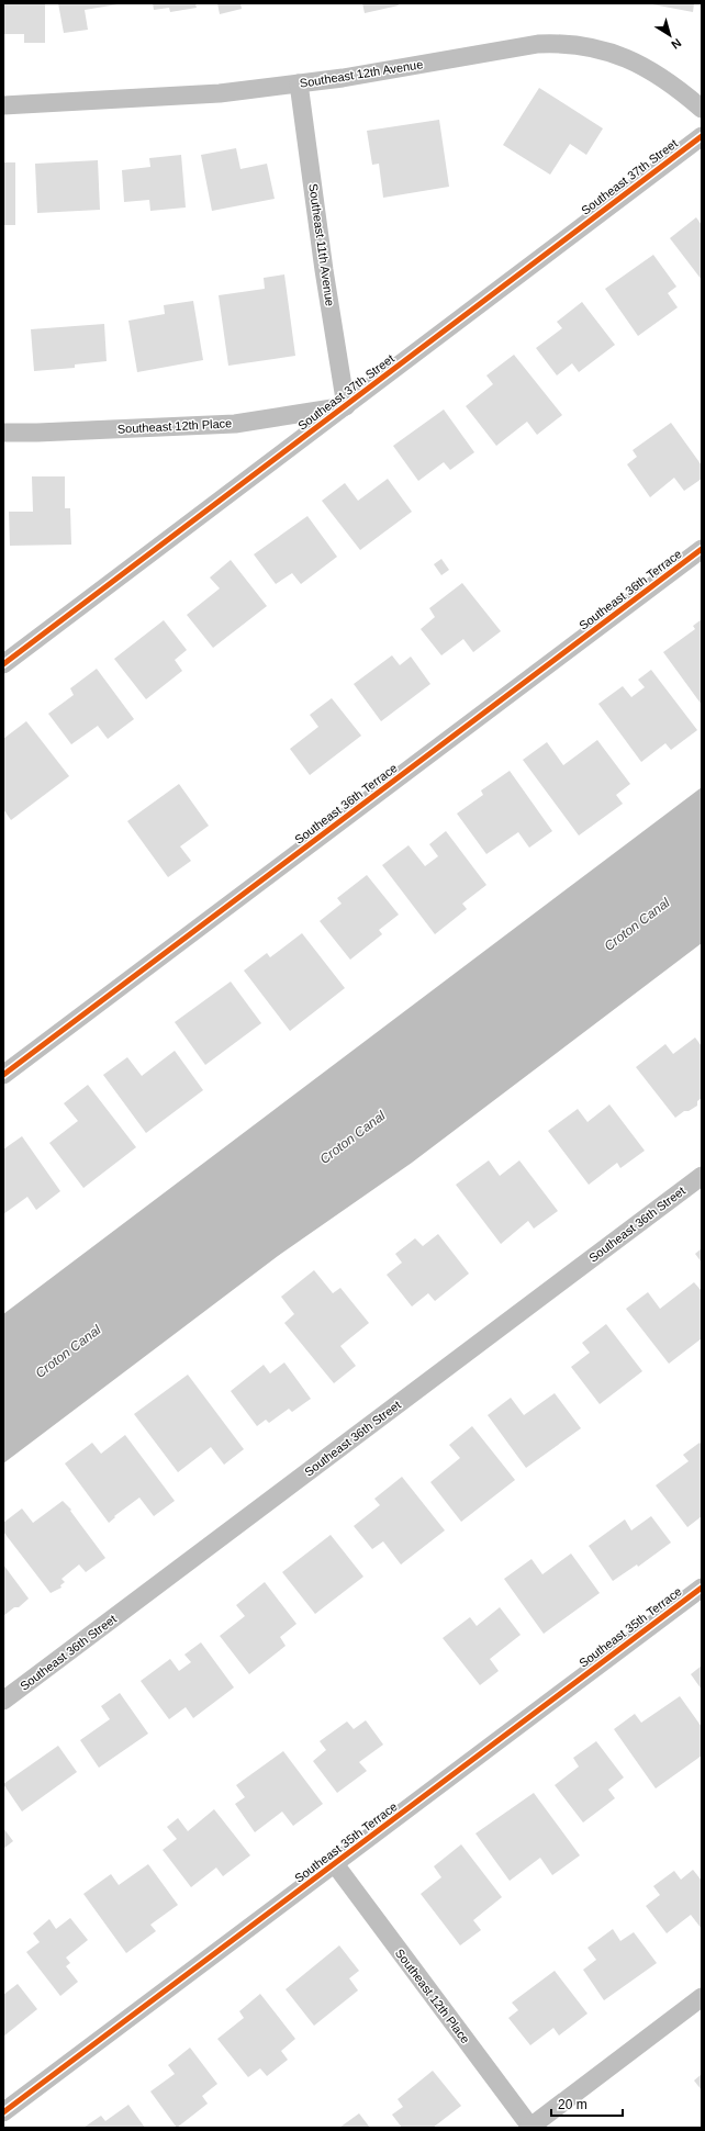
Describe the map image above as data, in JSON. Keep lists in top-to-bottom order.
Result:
{
  "streets": {
    "street": [
      "Southeast 12th Avenue",
      "Southeast 37th Street",
      "Southeast 11th Avenue",
      "Southeast 12th Place",
      "Southeast 36th Terrace",
      "Southeast 36th Street",
      "Southeast 35th Terrace"
    ]
  },
  "crossings": [
    ["Southeast 12th Avenue", "Southeast 11th Avenue"],
    ["Southeast 37th Street", "Southeast 11th Avenue"],
    ["Southeast 37th Street", "Southeast 12th Place"],
    ["Southeast 11th Avenue", "Southeast 12th Place"],
    ["Southeast 12th Place", "Southeast 35th Terrace"]
  ],
  "water": ["Croton Canal"],
  "scale_bar": "20 m",
  "north": "bottom right"
}
